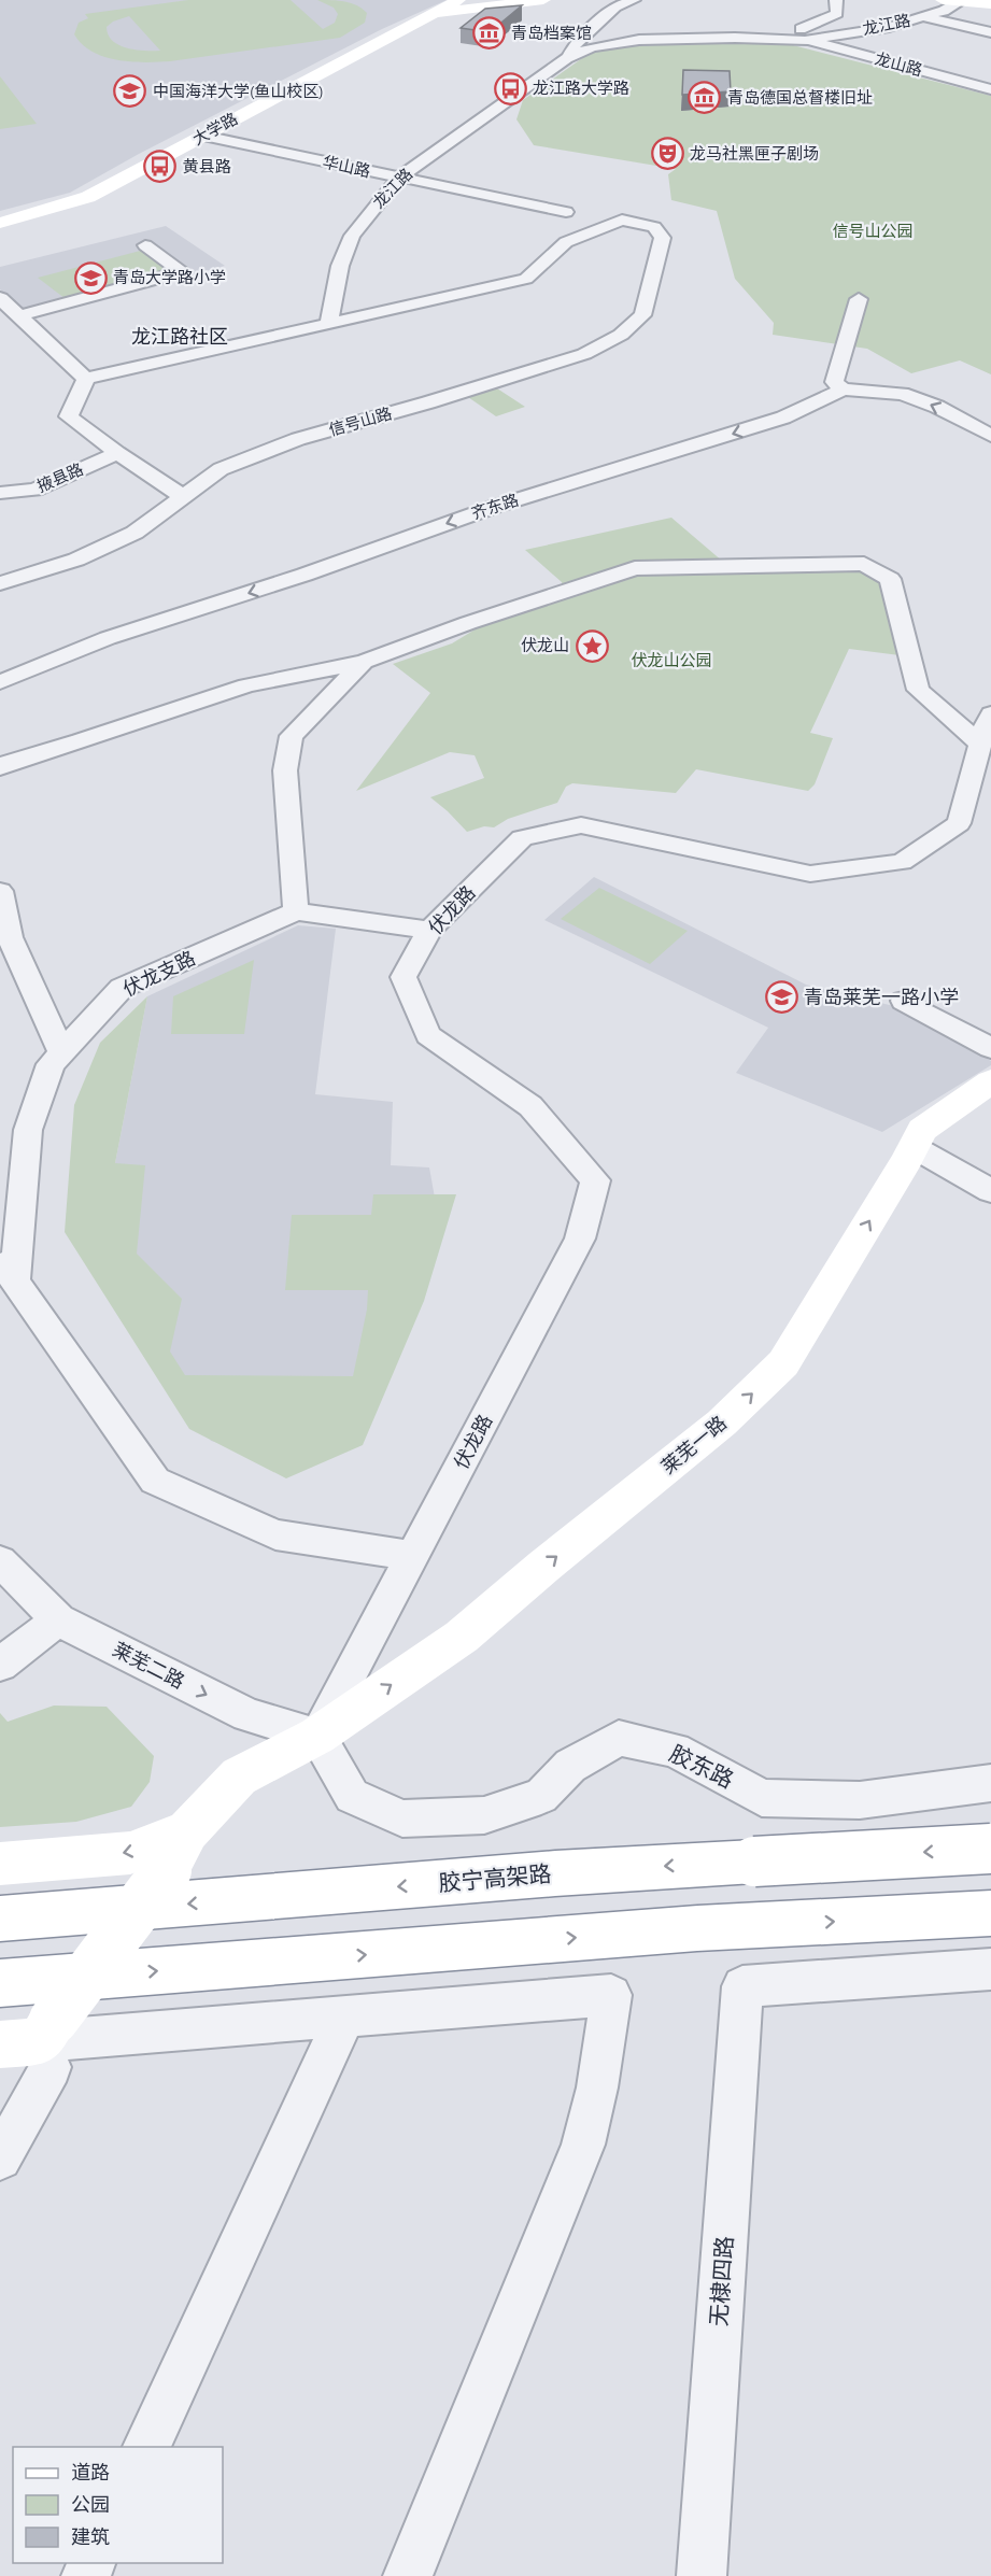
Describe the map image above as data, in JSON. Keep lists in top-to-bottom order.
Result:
{
  "streets": {
    "main road": ["大学路", "莱芜一路", "胶宁高架路"],
    "street": [
      "龙江路",
      "龙山路",
      "华山路",
      "信号山路",
      "掖县路",
      "齐东路",
      "伏龙路",
      "伏龙支路",
      "莱芜二路",
      "胶东路",
      "无棣四路"
    ]
  },
  "crossings": [
    ["龙江路", "龙山路"],
    ["龙江路", "华山路"],
    ["龙江路", "信号山路"],
    ["大学路", "华山路"],
    ["伏龙路", "莱芜一路"],
    ["伏龙路", "莱芜二路"],
    ["伏龙路", "胶东路"],
    ["莱芜一路", "莱芜二路"],
    ["莱芜一路", "胶东路"],
    ["莱芜二路", "胶东路"]
  ],
  "one_way": ["莱芜一路"],
  "districts": ["龙江路社区"],
  "parks": ["信号山公园", "伏龙山公园"],
  "places": {
    "museum": ["青岛档案馆", "青岛德国总督楼旧址"],
    "bus stop": ["龙江路大学路", "黄县路"],
    "school or university": ["中国海洋大学(鱼山校区)", "青岛大学路小学", "青岛莱芜一路小学"],
    "theatre": ["龙马社黑匣子剧场"],
    "place": ["伏龙山"]
  },
  "legend": ["道路", "公园", "建筑"]
}
